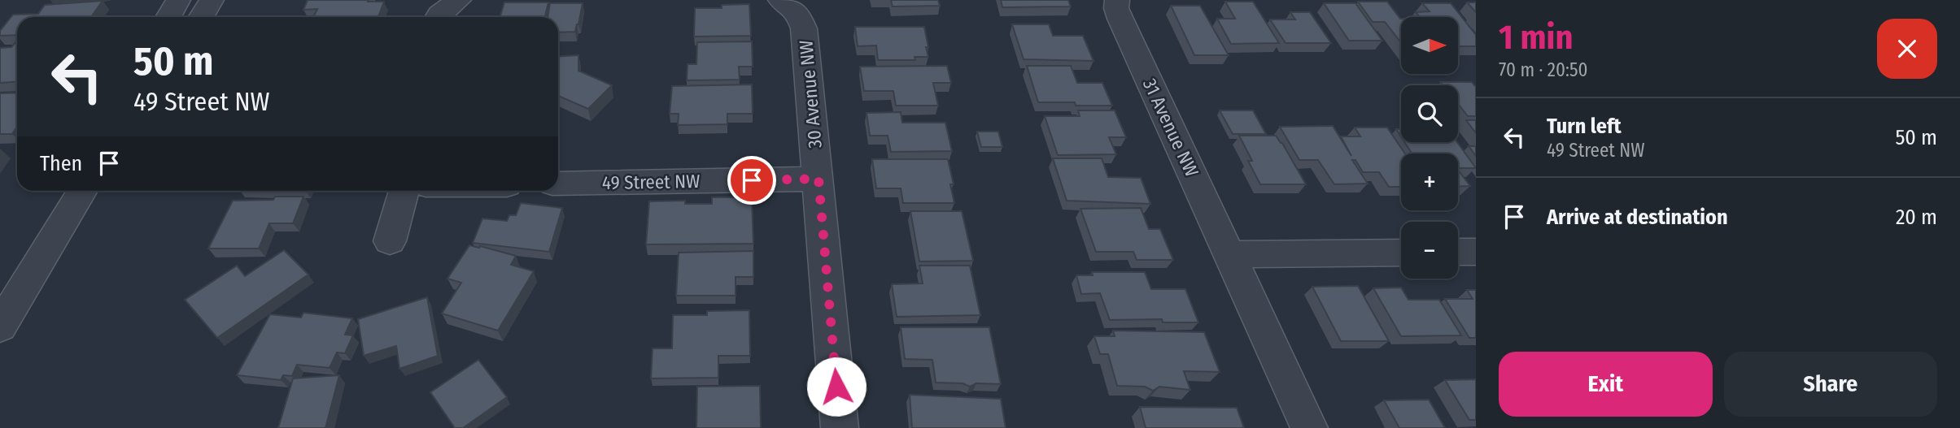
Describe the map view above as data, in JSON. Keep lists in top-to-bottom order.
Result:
{
  "streets": {
    "street": ["30 Avenue NW", "31 Avenue NW", "49 Street NW"]
  },
  "crossings": [
    ["30 Avenue NW", "49 Street NW"]
  ],
  "north": "right",
  "page": {
    "heading": ["1 min", "70 m · 20:50"],
    "map_buttons": ["+", "−"],
    "turn": ["50 m", "49 Street NW"],
    "list": [
      {
        "name": "Turn left",
        "note": "49 Street NW",
        "value": "50 m"
      },
      {
        "name": "Arrive at destination",
        "value": "20 m"
      }
    ],
    "then": "Then",
    "buttons": ["Exit", "Share"]
  }
}
